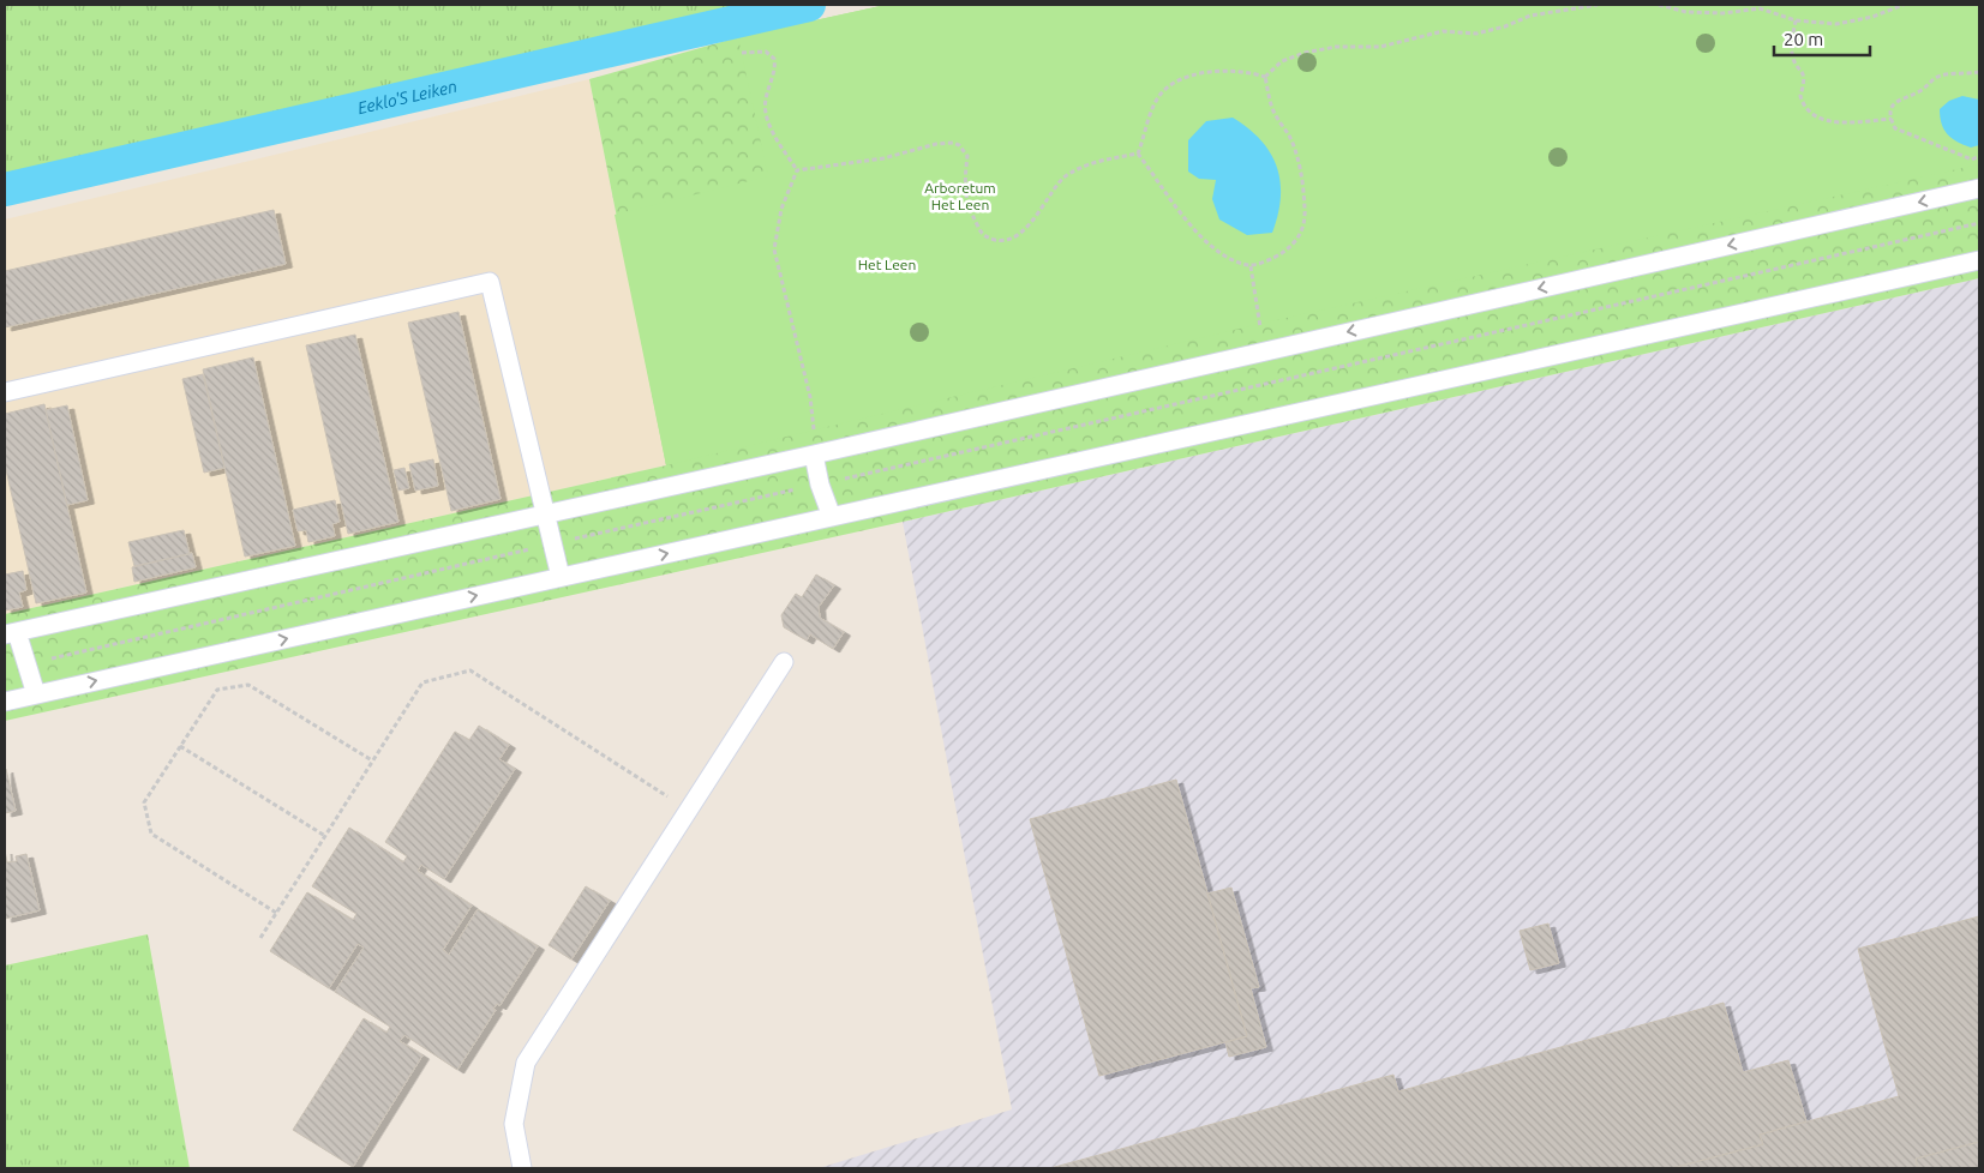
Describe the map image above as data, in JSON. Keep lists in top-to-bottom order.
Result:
{
  "water": ["Eeklo'S Leiken"],
  "parks": ["Arboretum Het Leen", "Het Leen"],
  "scale_bar": "20 m"
}
